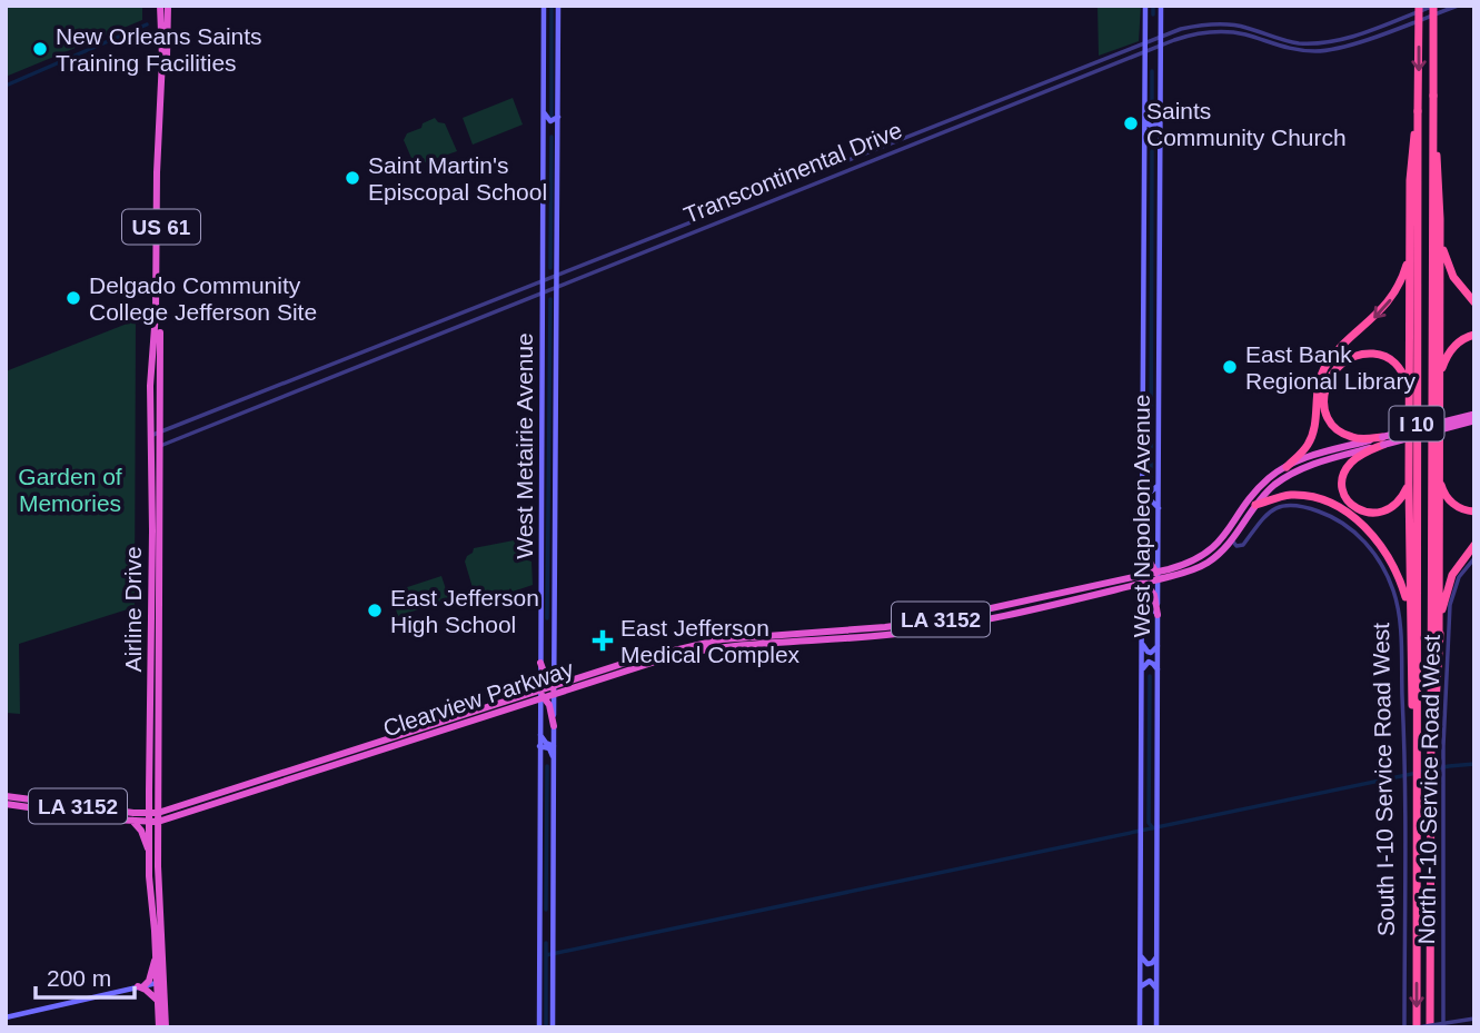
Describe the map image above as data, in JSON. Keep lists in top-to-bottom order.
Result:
{
  "streets": {
    "highway": [
      "US 61",
      "I 10",
      "Airline Drive",
      "LA 3152",
      "Clearview Parkway"
    ],
    "main road": ["West Metairie Avenue", "West Napoleon Avenue"],
    "street": ["Transcontinental Drive", "South I-10 Service Road West", "North I-10 Service Road West"]
  },
  "crossings": [
    ["Transcontinental Drive", "I 10"],
    ["Transcontinental Drive", "West Metairie Avenue"],
    ["Transcontinental Drive", "West Napoleon Avenue"],
    ["Transcontinental Drive", "Airline Drive"],
    ["West Metairie Avenue", "Clearview Parkway"],
    ["West Napoleon Avenue", "Clearview Parkway"],
    ["Airline Drive", "LA 3152"],
    ["Airline Drive", "Clearview Parkway"],
    ["LA 3152", "Clearview Parkway"],
    ["Clearview Parkway", "South I-10 Service Road West"]
  ],
  "parks": ["Garden of Memories"],
  "places": {
    "other": [
      "New Orleans Saints Training Facilities",
      "Saints Community Church",
      "Saint Martin's Episcopal School",
      "Delgado Community College Jefferson Site",
      "East Bank Regional Library",
      "East Jefferson High School"
    ],
    "health": ["East Jefferson Medical Complex"]
  },
  "scale_bar": "200 m"
}
